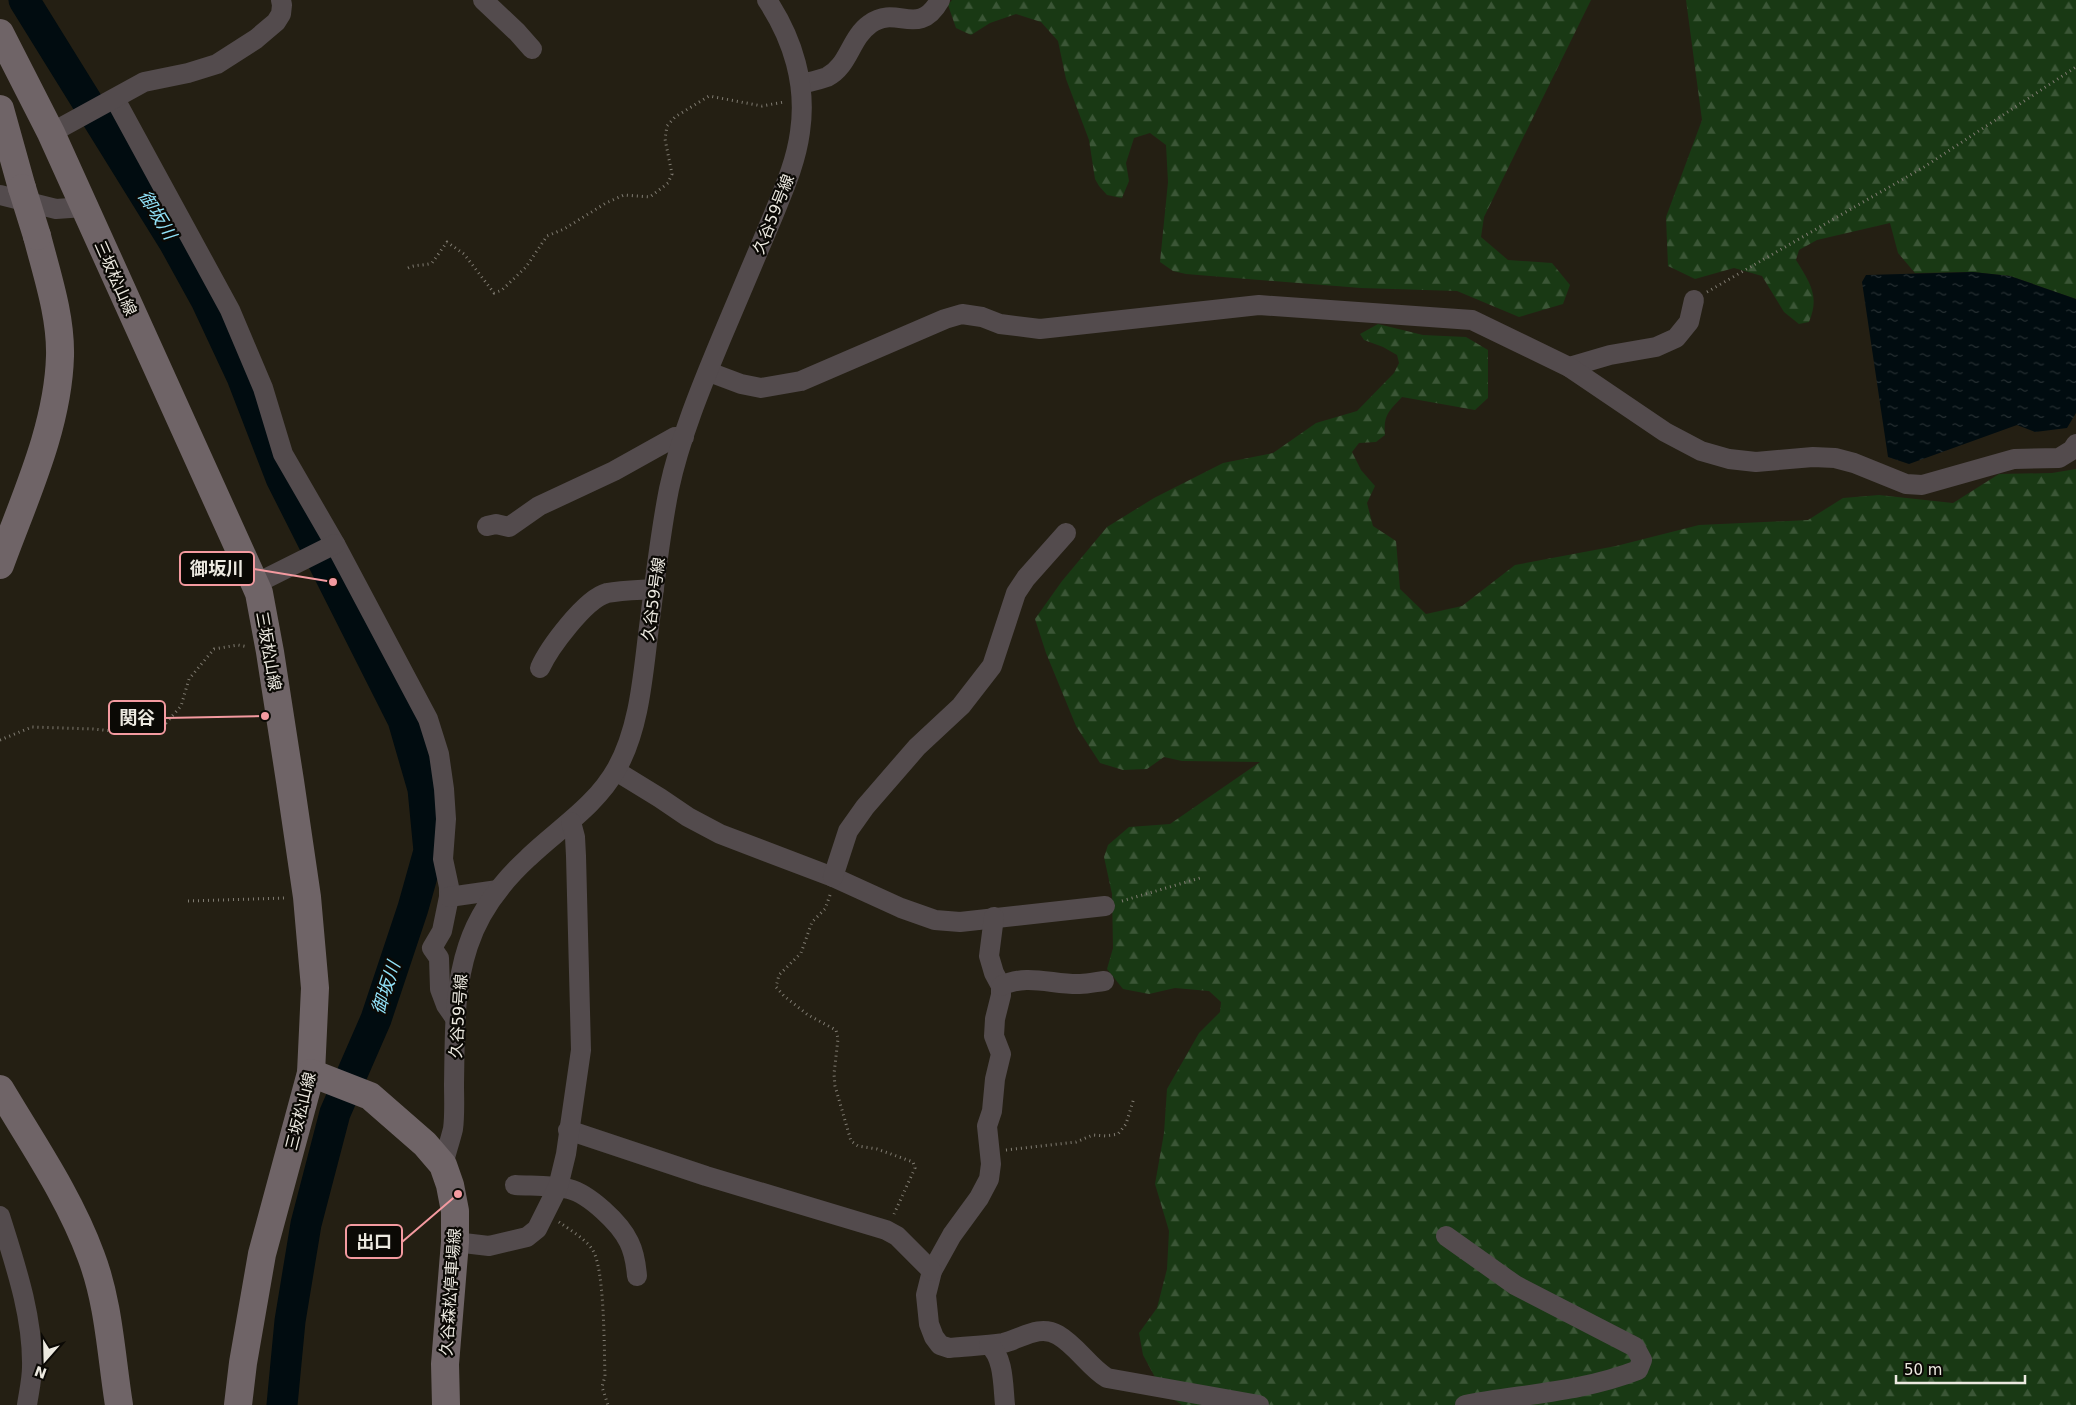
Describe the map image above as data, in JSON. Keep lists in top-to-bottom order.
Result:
{
  "streets": {
    "main road": ["三坂松山線", "久谷森松停車場線"],
    "street": ["久谷59号線"]
  },
  "crossings": [
    ["久谷59号線", "久谷森松停車場線"],
    ["三坂松山線", "久谷森松停車場線"]
  ],
  "water": ["御坂川"],
  "places": ["御坂川", "関谷", "出口"],
  "scale_bar": "50 m",
  "north": "bottom"
}
